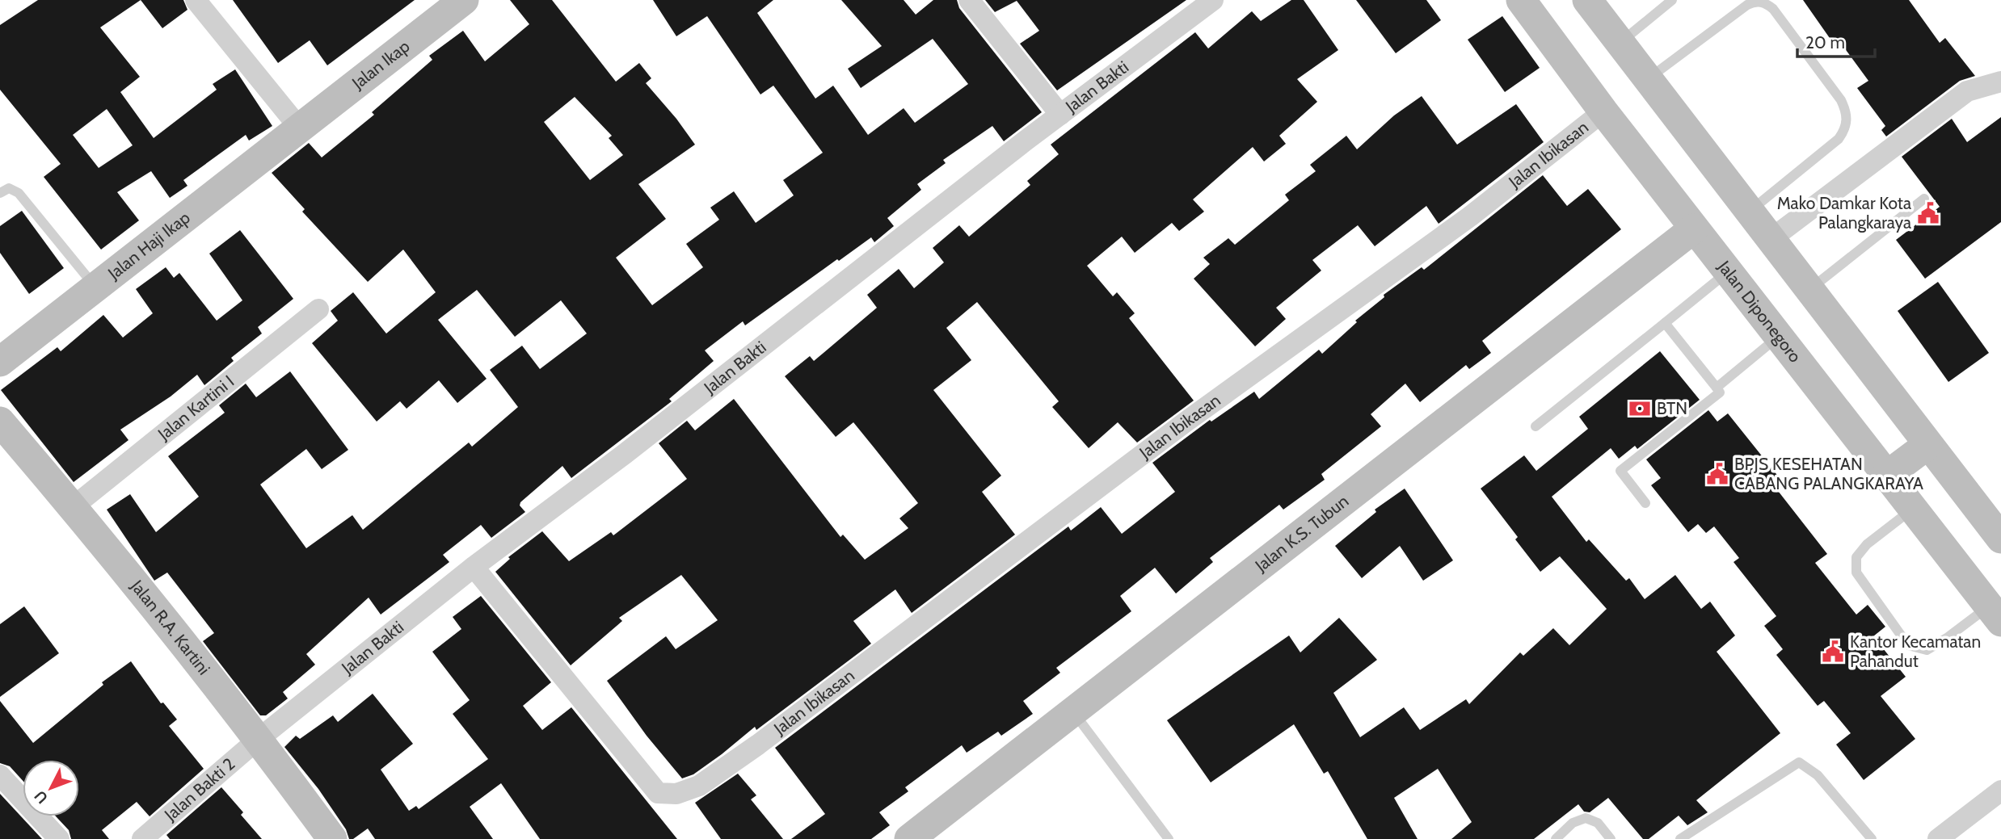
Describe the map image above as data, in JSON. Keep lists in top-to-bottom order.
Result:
{
  "streets": {
    "street": [
      "Jalan Ikap",
      "Jalan Bakti",
      "Jalan Ibikasan",
      "Jalan Haji Ikap",
      "Jalan Diponegoro",
      "Jalan Kartini I",
      "Jalan K.S. Tubun",
      "Jalan R.A. Kartini",
      "Jalan Bakti 2"
    ]
  },
  "crossings": [
    ["Jalan Ikap", "Jalan Haji Ikap"],
    ["Jalan Bakti", "Jalan Ibikasan"],
    ["Jalan Bakti", "Jalan R.A. Kartini"],
    ["Jalan Bakti", "Jalan Bakti 2"],
    ["Jalan Ibikasan", "Jalan Diponegoro"],
    ["Jalan Diponegoro", "Jalan K.S. Tubun"],
    ["Jalan Kartini I", "Jalan R.A. Kartini"],
    ["Jalan R.A. Kartini", "Jalan Bakti 2"]
  ],
  "places": {
    "public building": ["Mako Damkar Kota Palangkaraya", "BPJS KESEHATAN CABANG PALANGKARAYA", "Kantor Kecamatan Pahandut"],
    "bank": ["BTN"]
  },
  "scale_bar": "20 m",
  "north": "bottom left"
}
